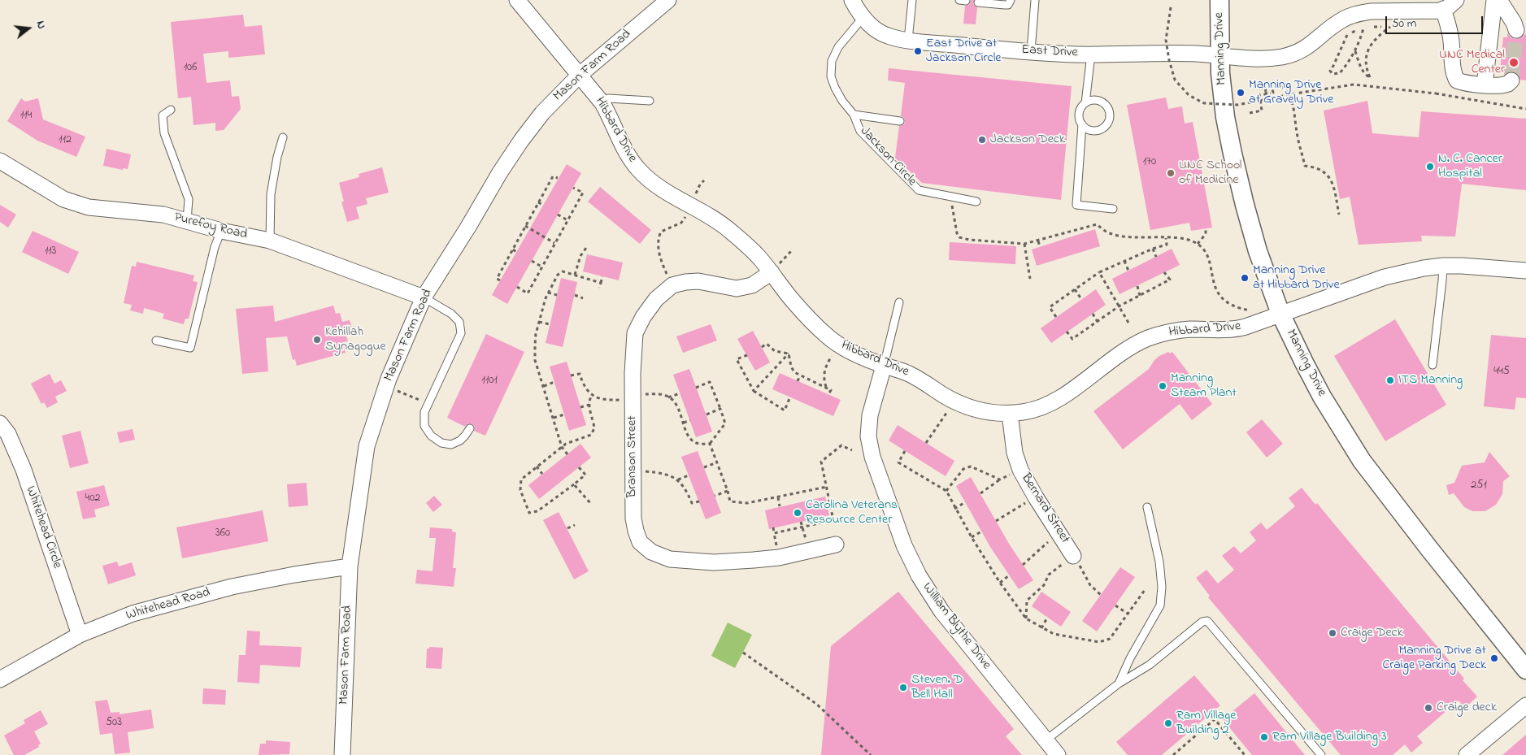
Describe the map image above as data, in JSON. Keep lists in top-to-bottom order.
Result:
{
  "streets": {
    "street": [
      "Manning Drive",
      "East Drive",
      "Mason Farm Road",
      "Hibbard Drive",
      "Purefoy Road",
      "Branson Street",
      "Bernard Street",
      "Whitehead Circle",
      "Whitehead Road",
      "William Blythe Drive"
    ],
    "lane": ["Jackson Circle"]
  },
  "crossings": [
    ["Manning Drive", "East Drive"],
    ["Manning Drive", "Hibbard Drive"],
    ["East Drive", "Jackson Circle"],
    ["Mason Farm Road", "Hibbard Drive"],
    ["Mason Farm Road", "Purefoy Road"],
    ["Mason Farm Road", "Whitehead Road"],
    ["Hibbard Drive", "Branson Street"],
    ["Hibbard Drive", "Bernard Street"],
    ["Hibbard Drive", "William Blythe Drive"],
    ["Whitehead Circle", "Whitehead Road"]
  ],
  "places": [
    "East Drive at Jackson Circle",
    "UNC Medical Center",
    "Manning Drive at Gravely Drive",
    "Jackson Deck",
    "N. C. Cancer Hospital",
    "UNC School of Medicine",
    "Manning Drive at Hibbard Drive",
    "Kehillah Synagogue",
    "ITS Manning",
    "Manning Steam Plant",
    "Carolina Veterans Resource Center",
    "Craige Deck",
    "Manning Drive at Craige Parking Deck",
    "Steven. D Bell Hall",
    "Craige deck",
    "Ram Village Building 2",
    "Ram Village Building 3"
  ],
  "house_numbers": [
    "106",
    "114",
    "112",
    "170",
    "113",
    "445",
    "1101",
    "251",
    "402",
    "360",
    "503"
  ],
  "scale_bar": "50 m",
  "north": "right"
}
